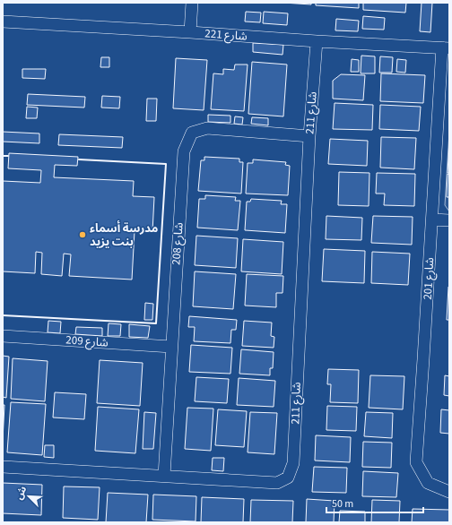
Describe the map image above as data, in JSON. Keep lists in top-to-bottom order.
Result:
{
  "streets": {
    "street": [
      "شارع 221",
      "شارع 211",
      "شارع 208",
      "شارع 201",
      "شارع 209"
    ]
  },
  "crossings": [
    ["شارع 221", "شارع 211"],
    ["شارع 221", "شارع 201"],
    ["شارع 211", "شارع 208"],
    ["شارع 208", "شارع 209"]
  ],
  "places": ["مدرسة أسماء بنت يزيد"],
  "scale_bar": "50 m",
  "north": "top left"
}
